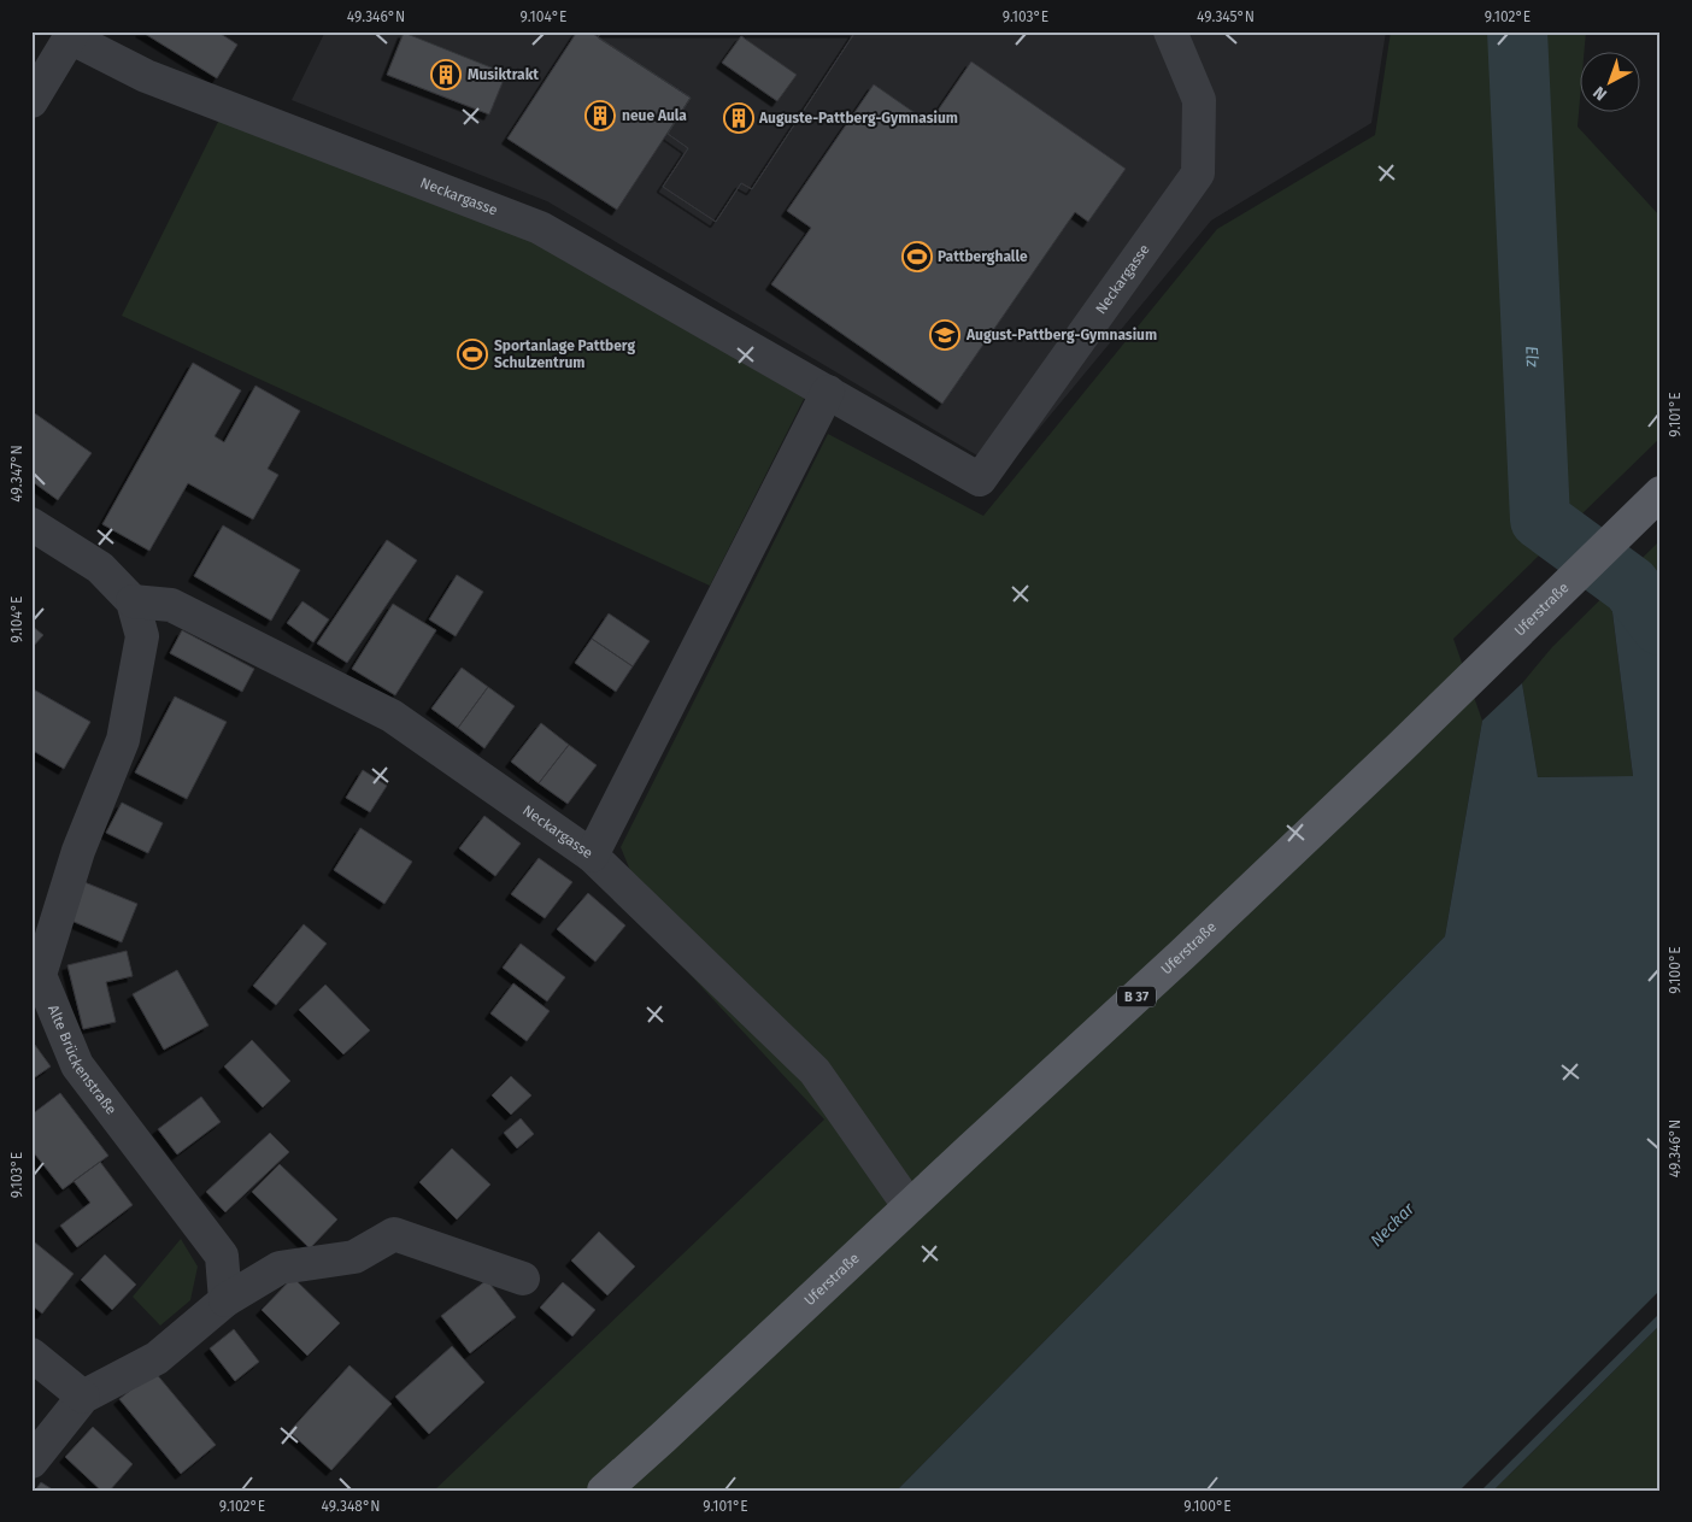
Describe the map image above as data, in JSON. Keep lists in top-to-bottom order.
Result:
{
  "streets": {
    "main road": ["Uferstraße", "B 37"],
    "street": ["Neckargasse", "Alte Brückenstraße"]
  },
  "crossings": [
    ["Neckargasse", "Alte Brückenstraße"]
  ],
  "water": ["Elz", "Neckar"],
  "places": {
    "building": ["Musiktrakt", "neue Aula", "Auguste-Pattberg-Gymnasium"],
    "sports": ["Pattberghalle", "Sportanlage Pattberg Schulzentrum"],
    "school or university": ["August-Pattberg-Gymnasium"]
  },
  "north": "bottom left",
  "coordinates": [
    "49.346°N",
    "9.104°E",
    "9.103°E",
    "49.345°N",
    "9.102°E",
    "9.101°E",
    "49.347°N",
    "9.100°E",
    "49.348°N"
  ]
}
